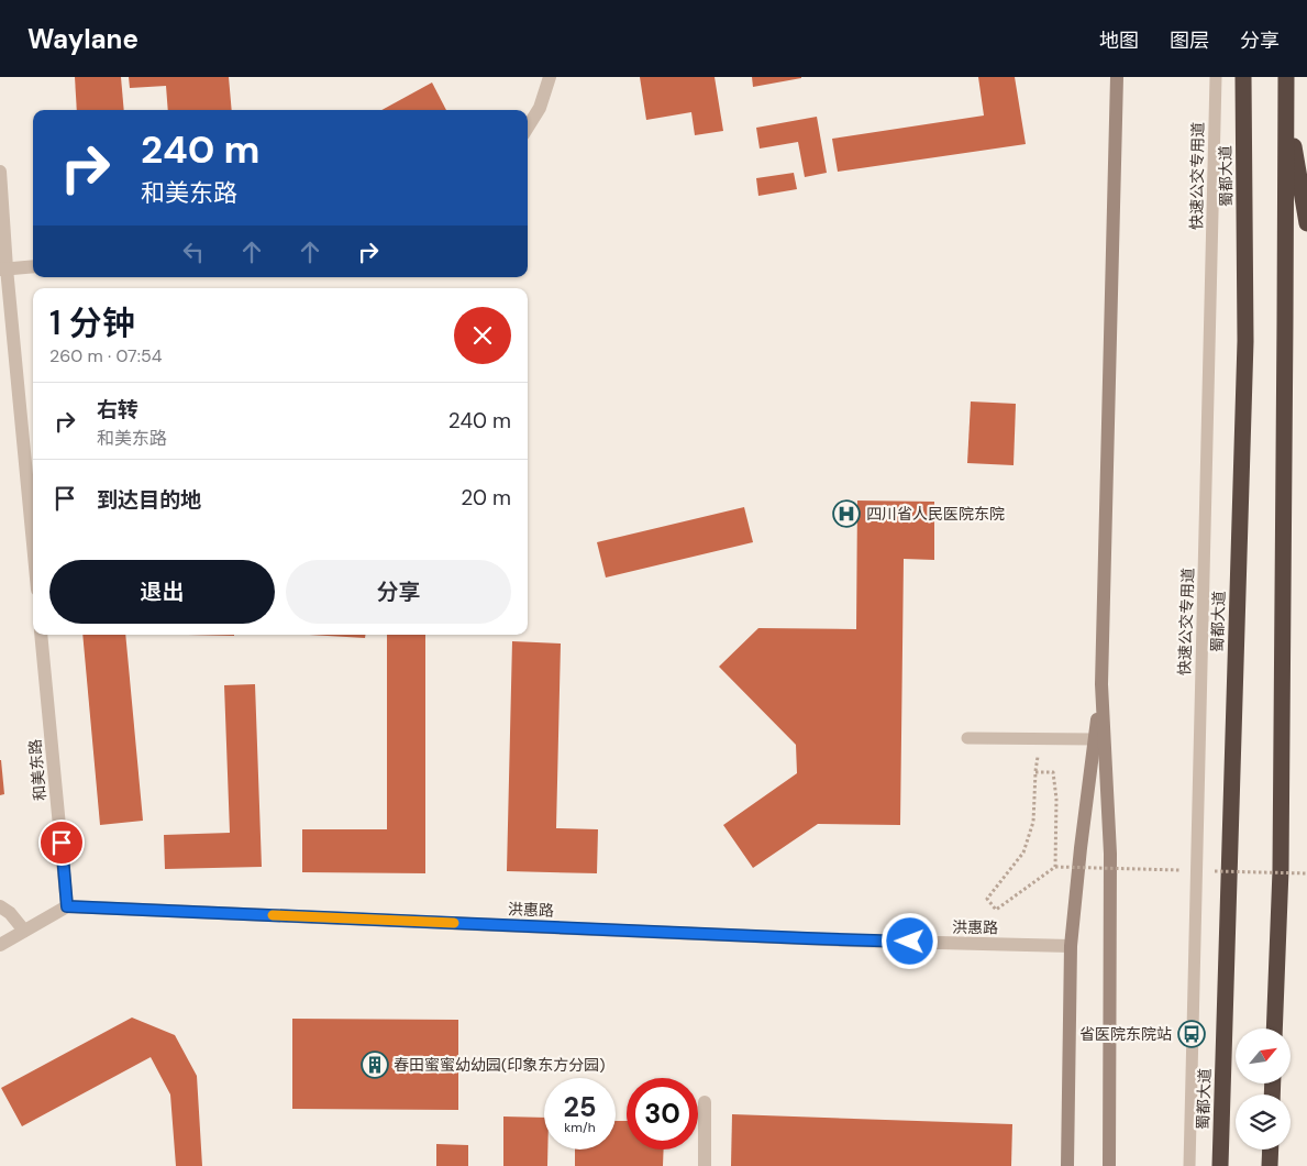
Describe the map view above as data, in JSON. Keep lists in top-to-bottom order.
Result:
{
  "streets": {
    "highway": ["蜀都大道"],
    "street": ["和美东路", "洪惠路"],
    "lane": ["快速公交专用道"]
  },
  "crossings": [
    ["和美东路", "洪惠路"]
  ],
  "places": {
    "hospital": ["四川省人民医院东院"],
    "bus stop": ["省医院东院站"],
    "building": ["春田蜜蜜幼幼园(印象东方分园)"]
  },
  "north": "top right",
  "page": {
    "header": "Waylane",
    "nav": ["地图", "图层", "分享"],
    "turn": ["240 m", "和美东路"],
    "heading": ["1 分钟", "260 m · 07:54"],
    "list": [
      {
        "name": "右转",
        "note": "和美东路",
        "value": "240 m"
      },
      {
        "name": "到达目的地",
        "value": "20 m"
      }
    ],
    "buttons": ["退出", "分享"],
    "speed": "25 km/h",
    "limit": "30"
  }
}
